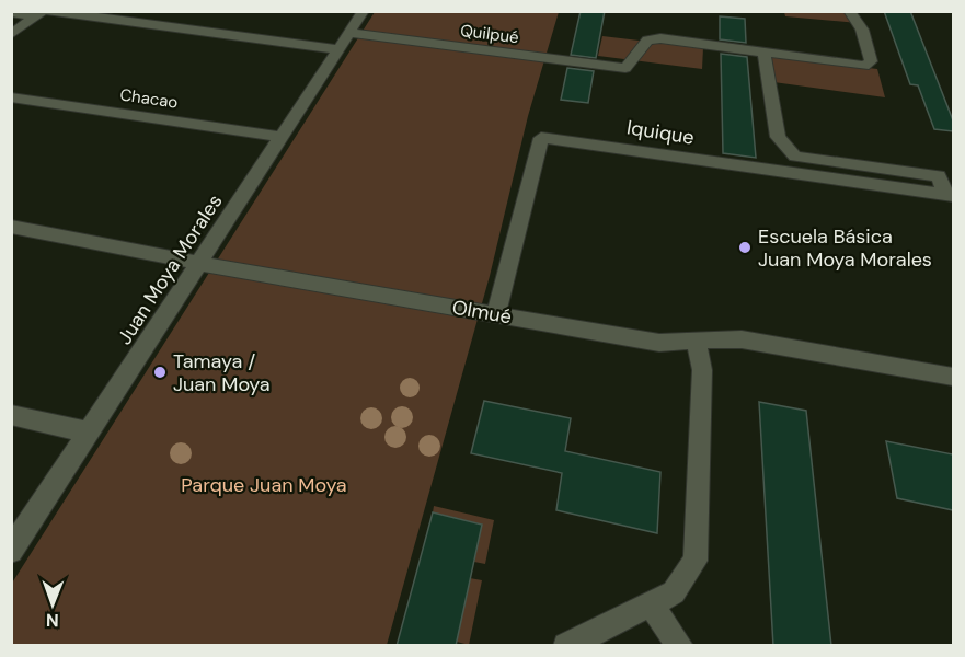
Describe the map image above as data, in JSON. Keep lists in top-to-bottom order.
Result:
{
  "streets": {
    "street": [
      "Quilpué",
      "Chacao",
      "Iquique",
      "Juan Moya Morales",
      "Olmué"
    ]
  },
  "crossings": [
    ["Quilpué", "Juan Moya Morales"],
    ["Chacao", "Juan Moya Morales"],
    ["Iquique", "Olmué"],
    ["Juan Moya Morales", "Olmué"]
  ],
  "parks": ["Parque Juan Moya"],
  "places": ["Escuela Básica Juan Moya Morales", "Tamaya / Juan Moya"],
  "north": "bottom"
}
